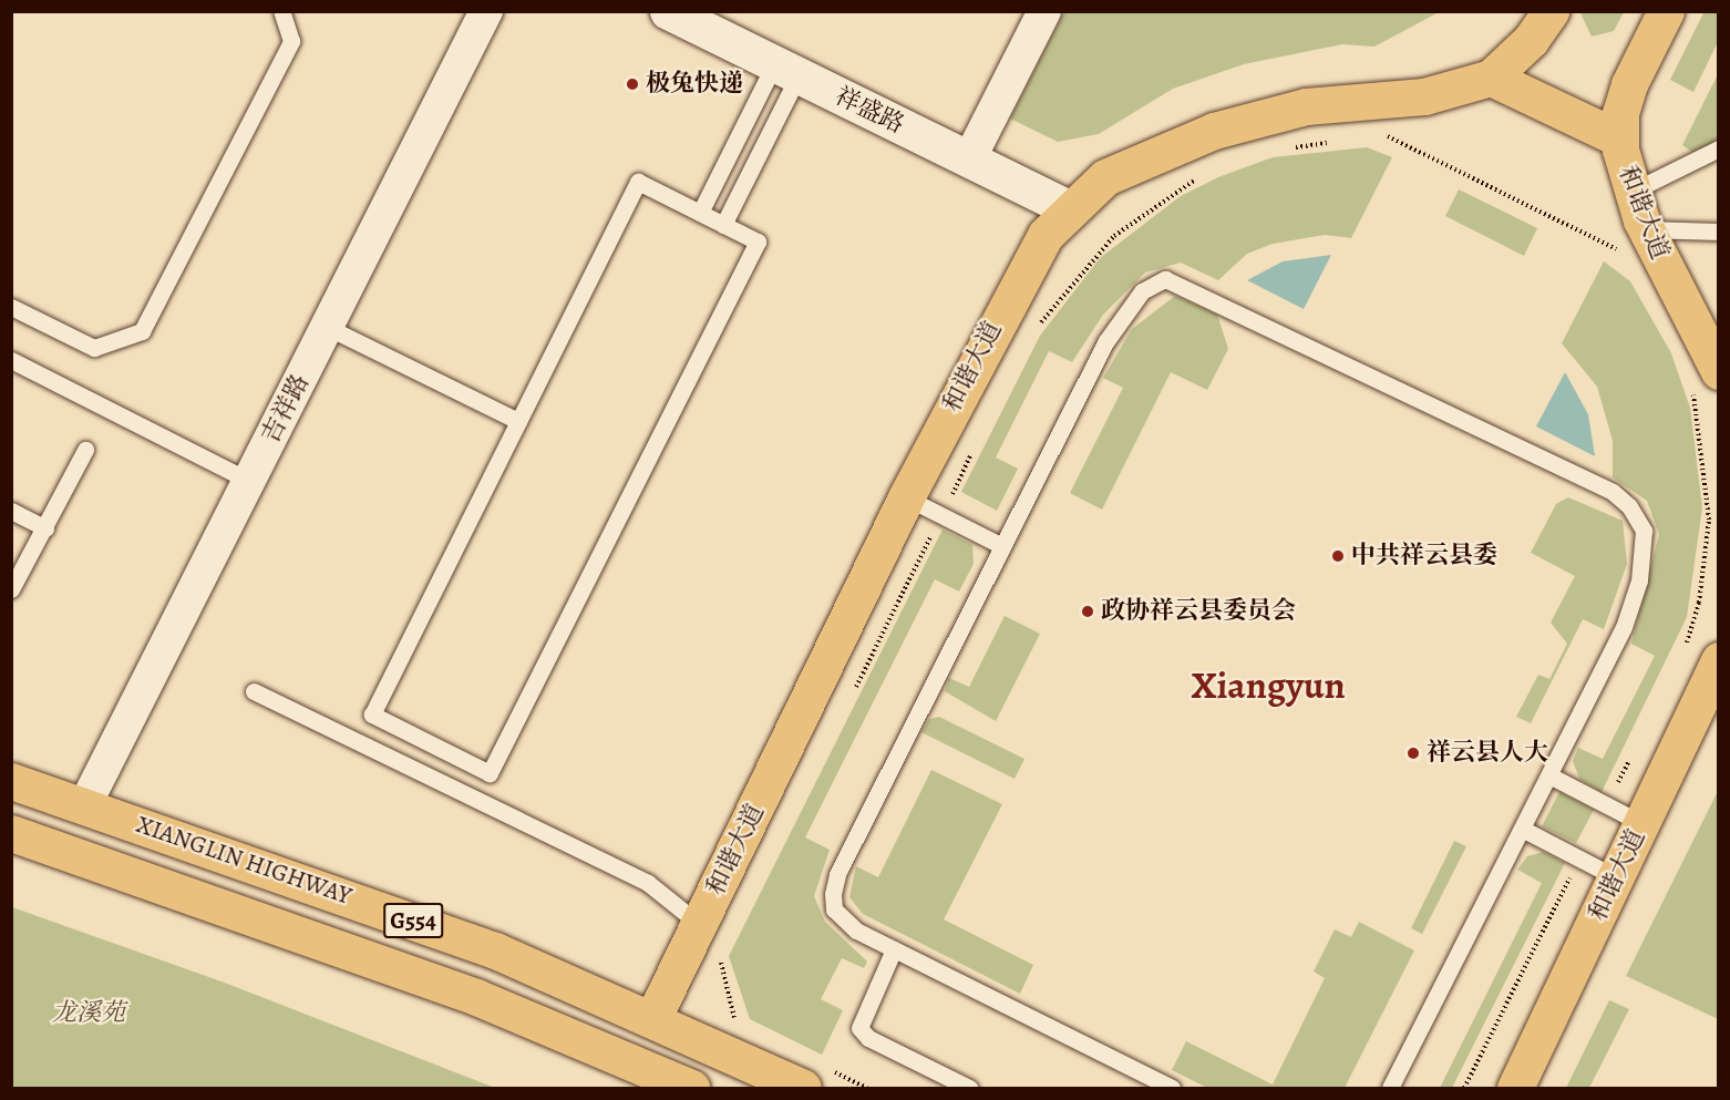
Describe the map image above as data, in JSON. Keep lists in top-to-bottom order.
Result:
{
  "streets": {
    "main road": ["和谐大道", "XIANGLIN HIGHWAY", "G554"],
    "street": ["祥盛路", "吉祥路"]
  },
  "crossings": [
    ["祥盛路", "和谐大道"],
    ["和谐大道", "XIANGLIN HIGHWAY"],
    ["吉祥路", "XIANGLIN HIGHWAY"]
  ],
  "districts": ["Xiangyun"],
  "parks": ["龙溪苑"],
  "places": [
    "极兔快递",
    "中共祥云县委",
    "政协祥云县委员会",
    "祥云县人大"
  ]
}
